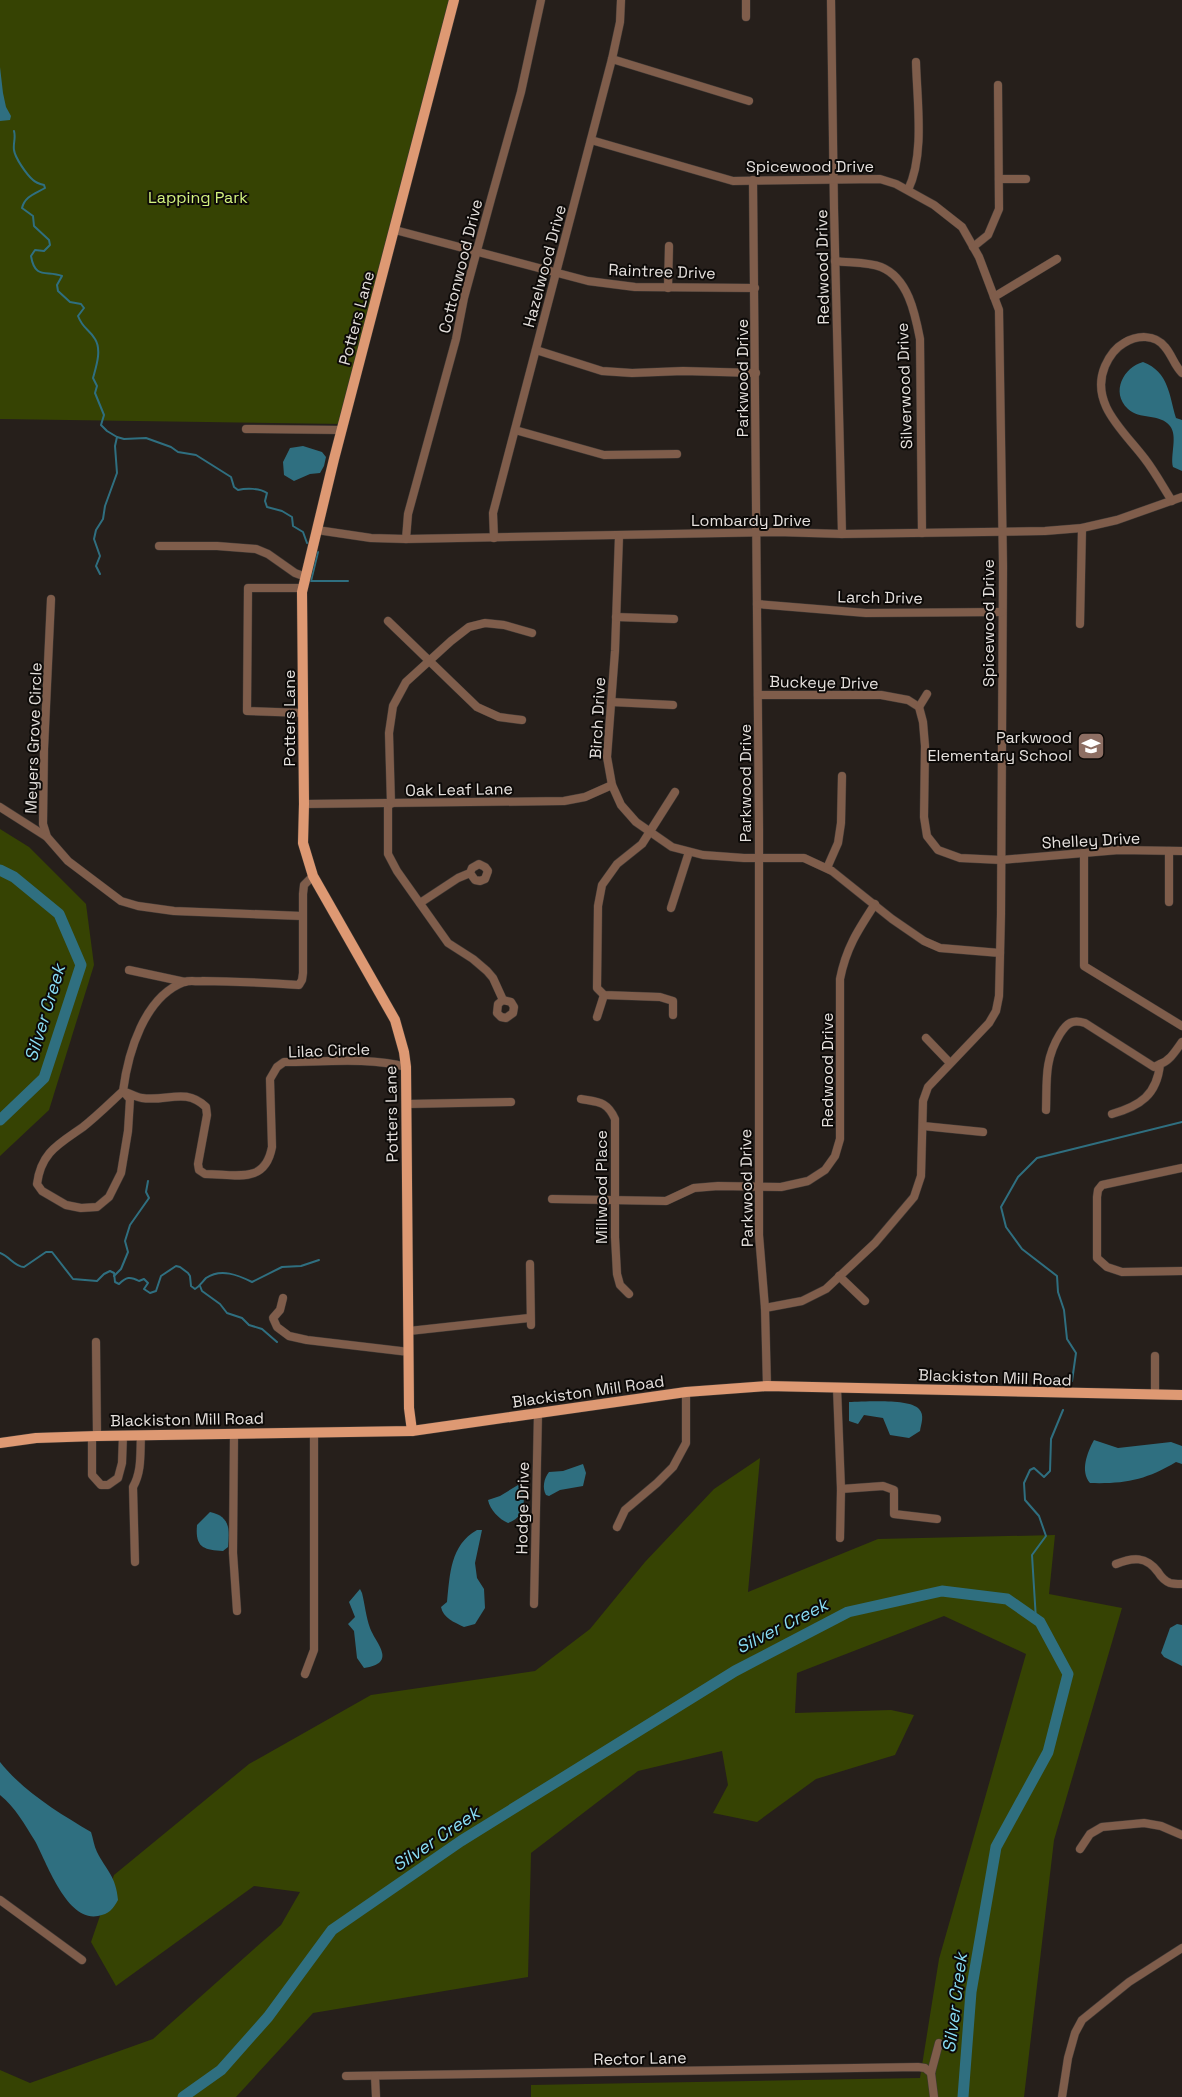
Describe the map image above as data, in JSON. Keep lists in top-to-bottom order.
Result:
{
  "streets": {
    "main road": ["Potters Lane", "Blackiston Mill Road"],
    "street": [
      "Spicewood Drive",
      "Cottonwood Drive",
      "Hazelwood Drive",
      "Redwood Drive",
      "Raintree Drive",
      "Parkwood Drive",
      "Silverwood Drive",
      "Lombardy Drive",
      "Larch Drive",
      "Buckeye Drive",
      "Birch Drive",
      "Meyers Grove Circle",
      "Oak Leaf Lane",
      "Shelley Drive",
      "Lilac Circle",
      "Millwood Place",
      "Hodge Drive",
      "Rector Lane"
    ]
  },
  "crossings": [
    ["Spicewood Drive", "Hazelwood Drive"],
    ["Spicewood Drive", "Redwood Drive"],
    ["Spicewood Drive", "Parkwood Drive"],
    ["Spicewood Drive", "Lombardy Drive"],
    ["Spicewood Drive", "Larch Drive"],
    ["Spicewood Drive", "Birch Drive"],
    ["Spicewood Drive", "Shelley Drive"],
    ["Cottonwood Drive", "Raintree Drive"],
    ["Cottonwood Drive", "Lombardy Drive"],
    ["Hazelwood Drive", "Raintree Drive"],
    ["Hazelwood Drive", "Lombardy Drive"],
    ["Redwood Drive", "Parkwood Drive"],
    ["Redwood Drive", "Silverwood Drive"],
    ["Redwood Drive", "Lombardy Drive"],
    ["Redwood Drive", "Birch Drive"],
    ["Redwood Drive", "Millwood Place"],
    ["Raintree Drive", "Potters Lane"],
    ["Raintree Drive", "Parkwood Drive"],
    ["Potters Lane", "Lombardy Drive"],
    ["Potters Lane", "Oak Leaf Lane"],
    ["Potters Lane", "Lilac Circle"],
    ["Potters Lane", "Blackiston Mill Road"],
    ["Parkwood Drive", "Lombardy Drive"],
    ["Parkwood Drive", "Larch Drive"],
    ["Parkwood Drive", "Buckeye Drive"],
    ["Parkwood Drive", "Birch Drive"],
    ["Parkwood Drive", "Blackiston Mill Road"],
    ["Silverwood Drive", "Lombardy Drive"],
    ["Lombardy Drive", "Birch Drive"],
    ["Birch Drive", "Oak Leaf Lane"],
    ["Blackiston Mill Road", "Hodge Drive"]
  ],
  "water": ["Silver Creek"],
  "parks": ["Lapping Park"],
  "places": {
    "school or university": ["Parkwood Elementary School"]
  }
}
